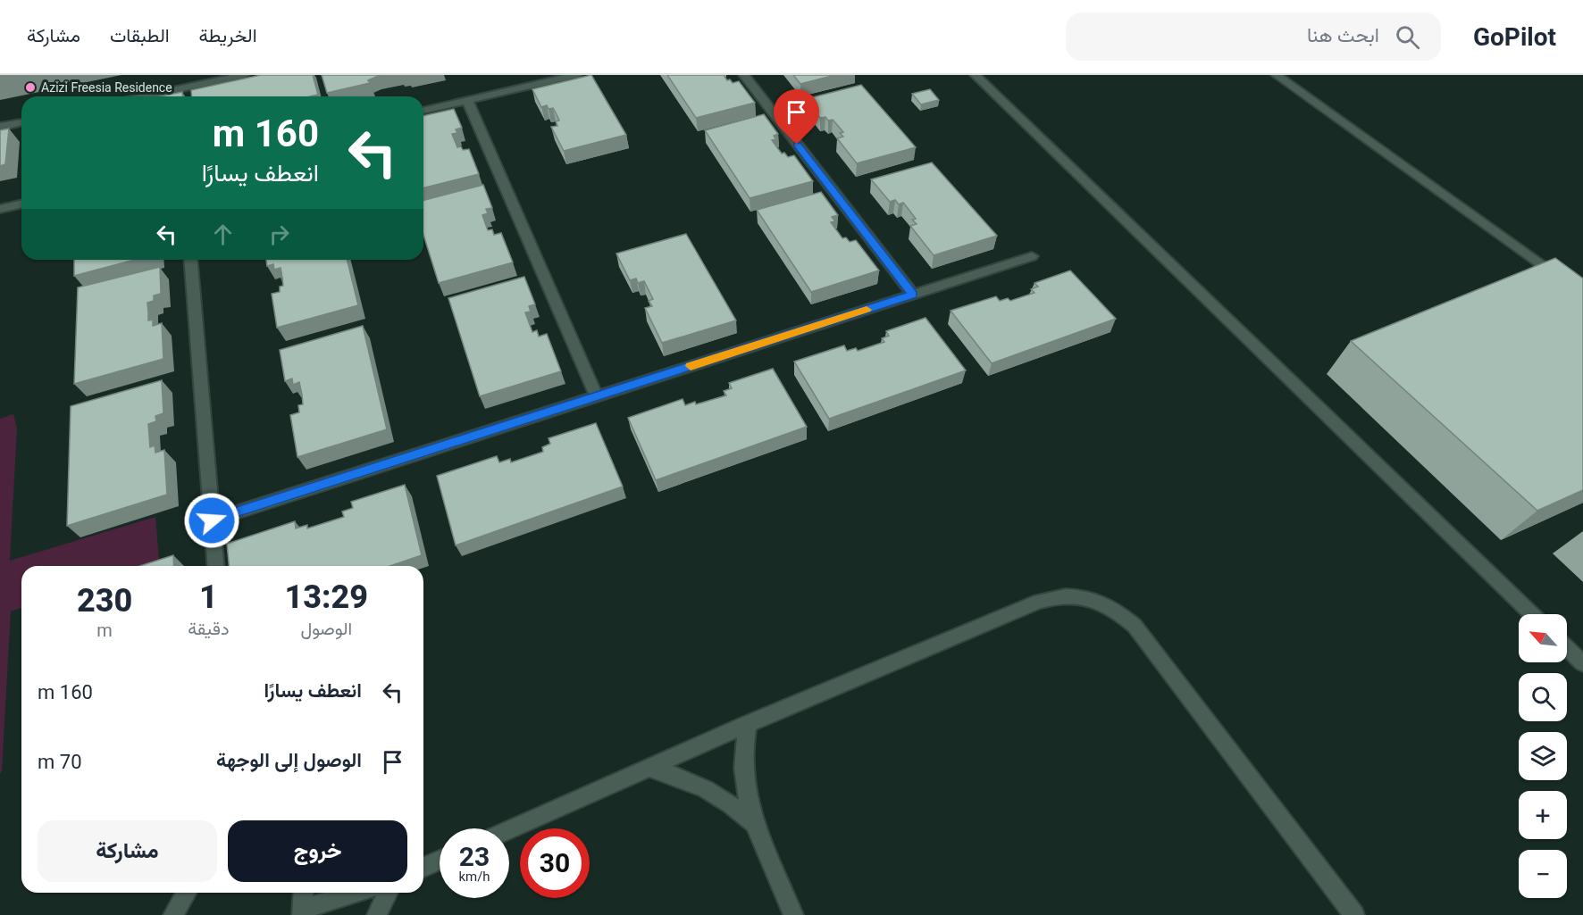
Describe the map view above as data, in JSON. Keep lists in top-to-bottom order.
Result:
{
  "places": ["Azizi Freesia Residence"],
  "north": "top left",
  "page": {
    "header": "GoPilot",
    "search": "ابحث هنا",
    "nav": ["الخريطة", "الطبقات", "مشاركة"],
    "turn": ["160 m", "انعطف يسارًا"],
    "eta": [
      "13:29",
      "الوصول",
      "1",
      "دقيقة",
      "230",
      "m"
    ],
    "map_buttons": ["+", "−"],
    "list": [
      {
        "name": "انعطف يسارًا",
        "value": "160 m"
      },
      {
        "name": "الوصول إلى الوجهة",
        "value": "70 m"
      }
    ],
    "buttons": ["خروج", "مشاركة"],
    "speed": "23 km/h",
    "limit": "30"
  }
}
